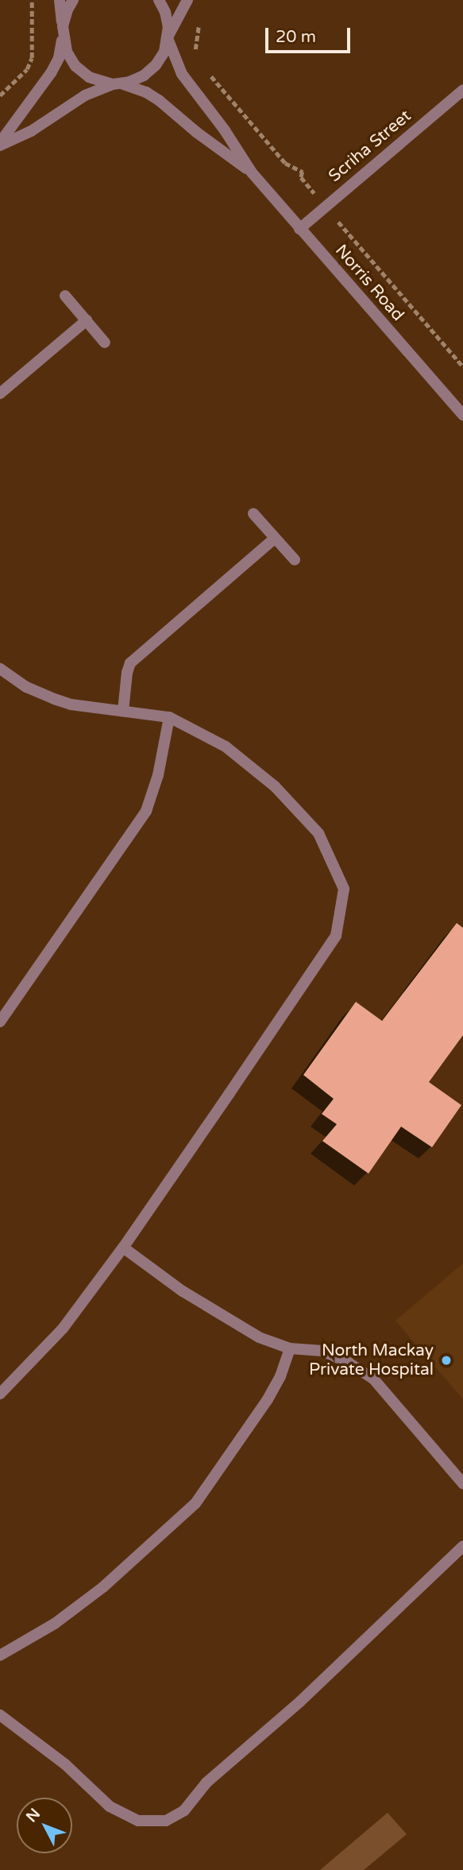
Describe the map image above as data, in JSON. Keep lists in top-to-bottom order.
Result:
{
  "streets": {
    "street": ["Scriha Street", "Norris Road"]
  },
  "crossings": [
    ["Scriha Street", "Norris Road"]
  ],
  "places": ["North Mackay Private Hospital"],
  "scale_bar": "20 m",
  "north": "top left"
}
